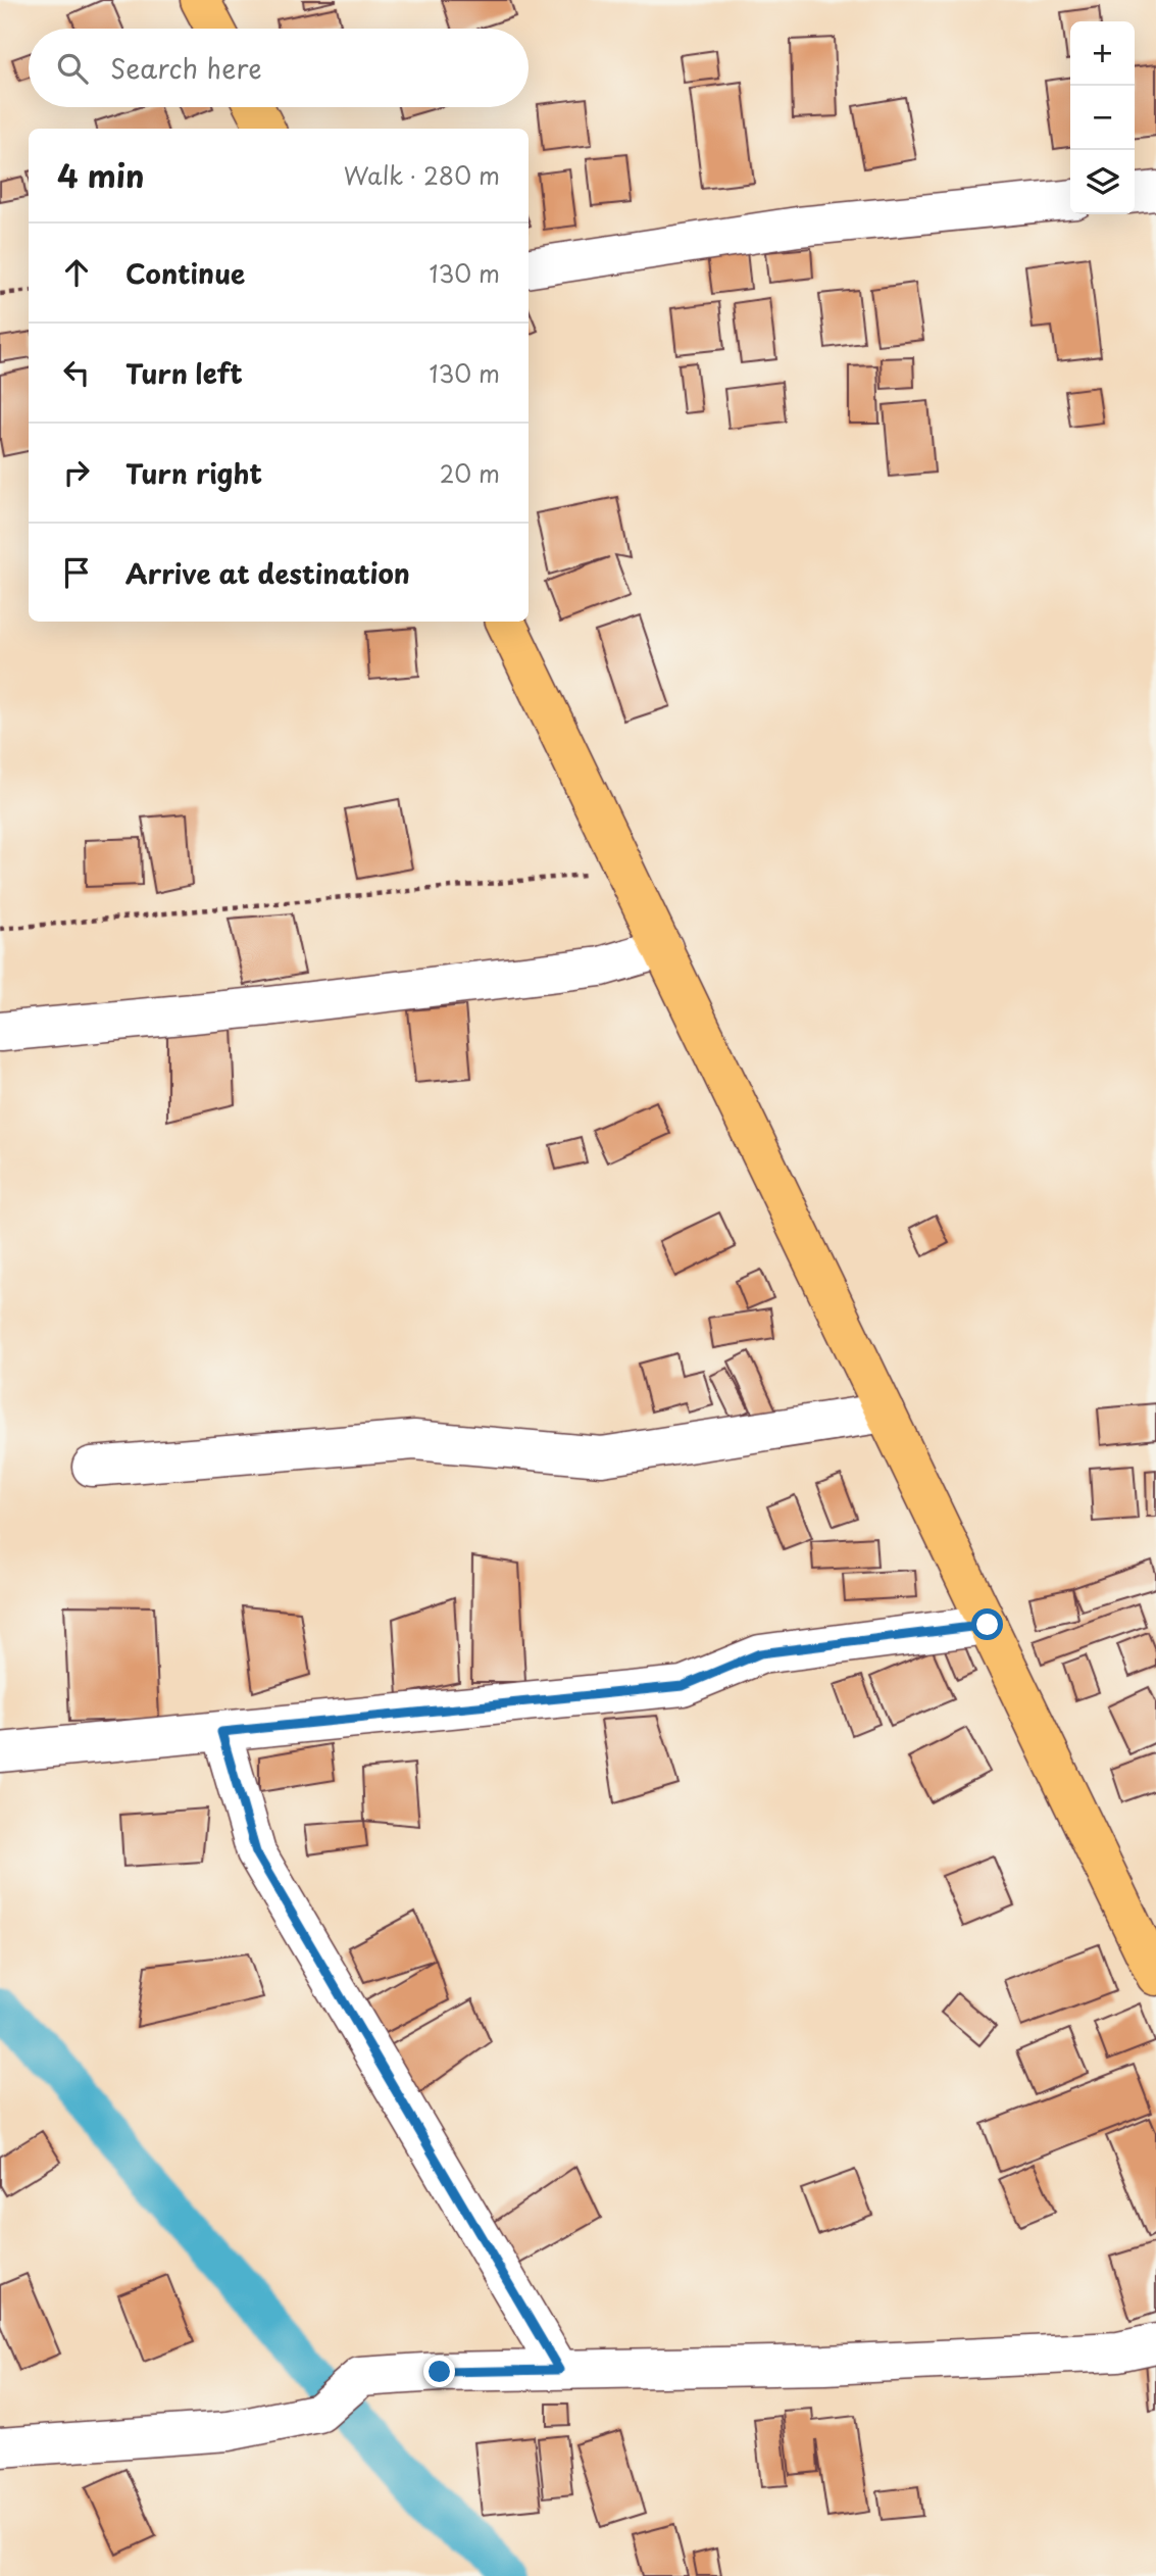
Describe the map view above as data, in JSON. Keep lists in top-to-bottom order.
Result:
{
  "page": {
    "map_buttons": ["+", "−"],
    "search": "Search here",
    "heading": ["4 min", "Walk · 280 m"],
    "list": [
      ["Continue", "130 m"],
      ["Turn left", "130 m"],
      ["Turn right", "20 m"],
      "Arrive at destination"
    ]
  }
}
